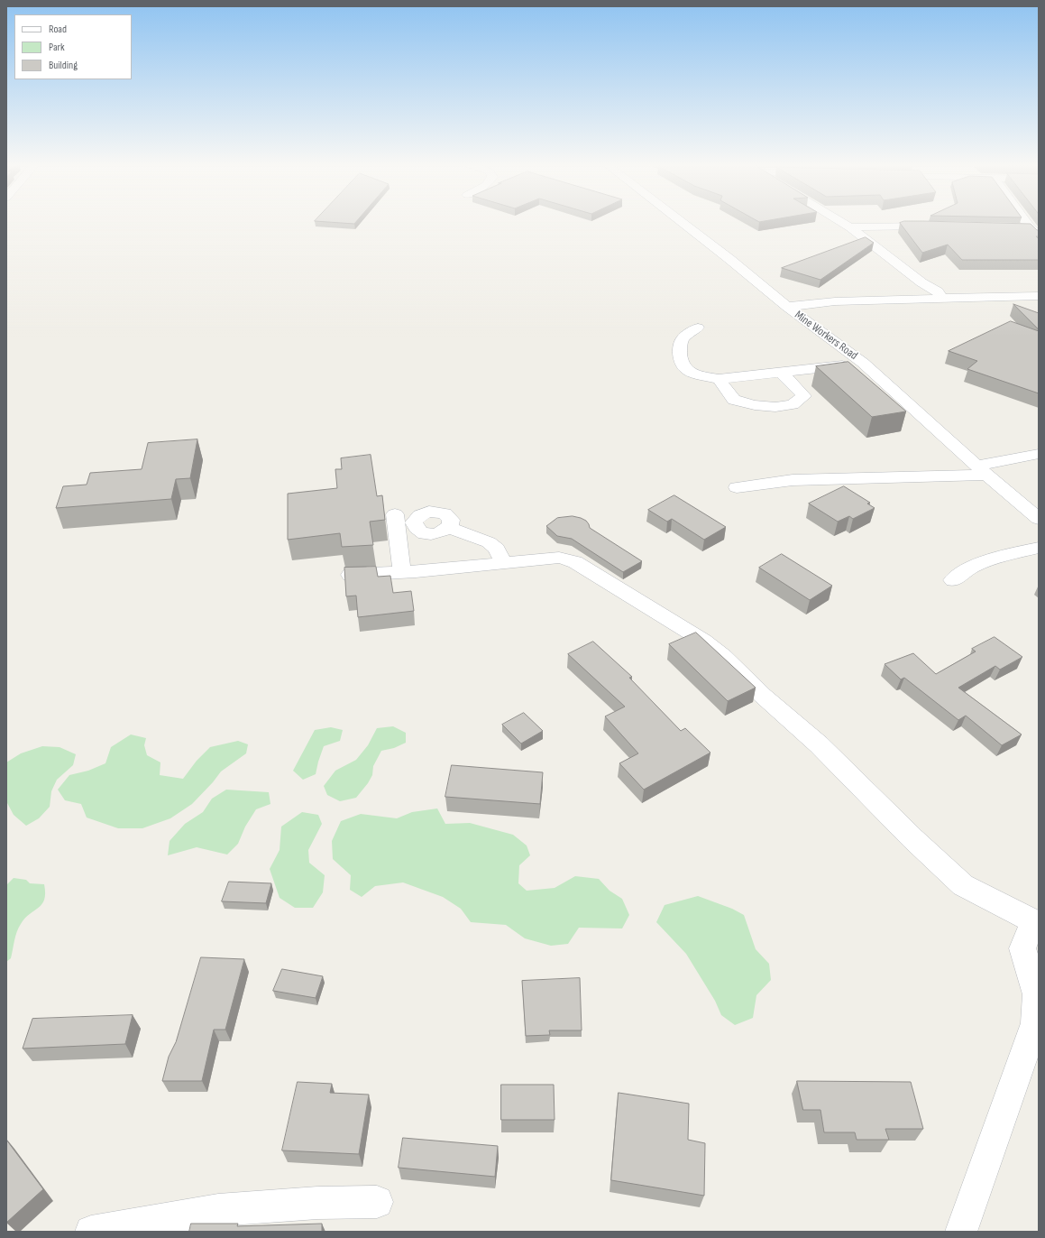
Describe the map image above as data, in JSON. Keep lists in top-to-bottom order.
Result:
{
  "streets": {
    "street": ["Mine Workers Road"]
  },
  "legend": ["Road", "Park", "Building"]
}
